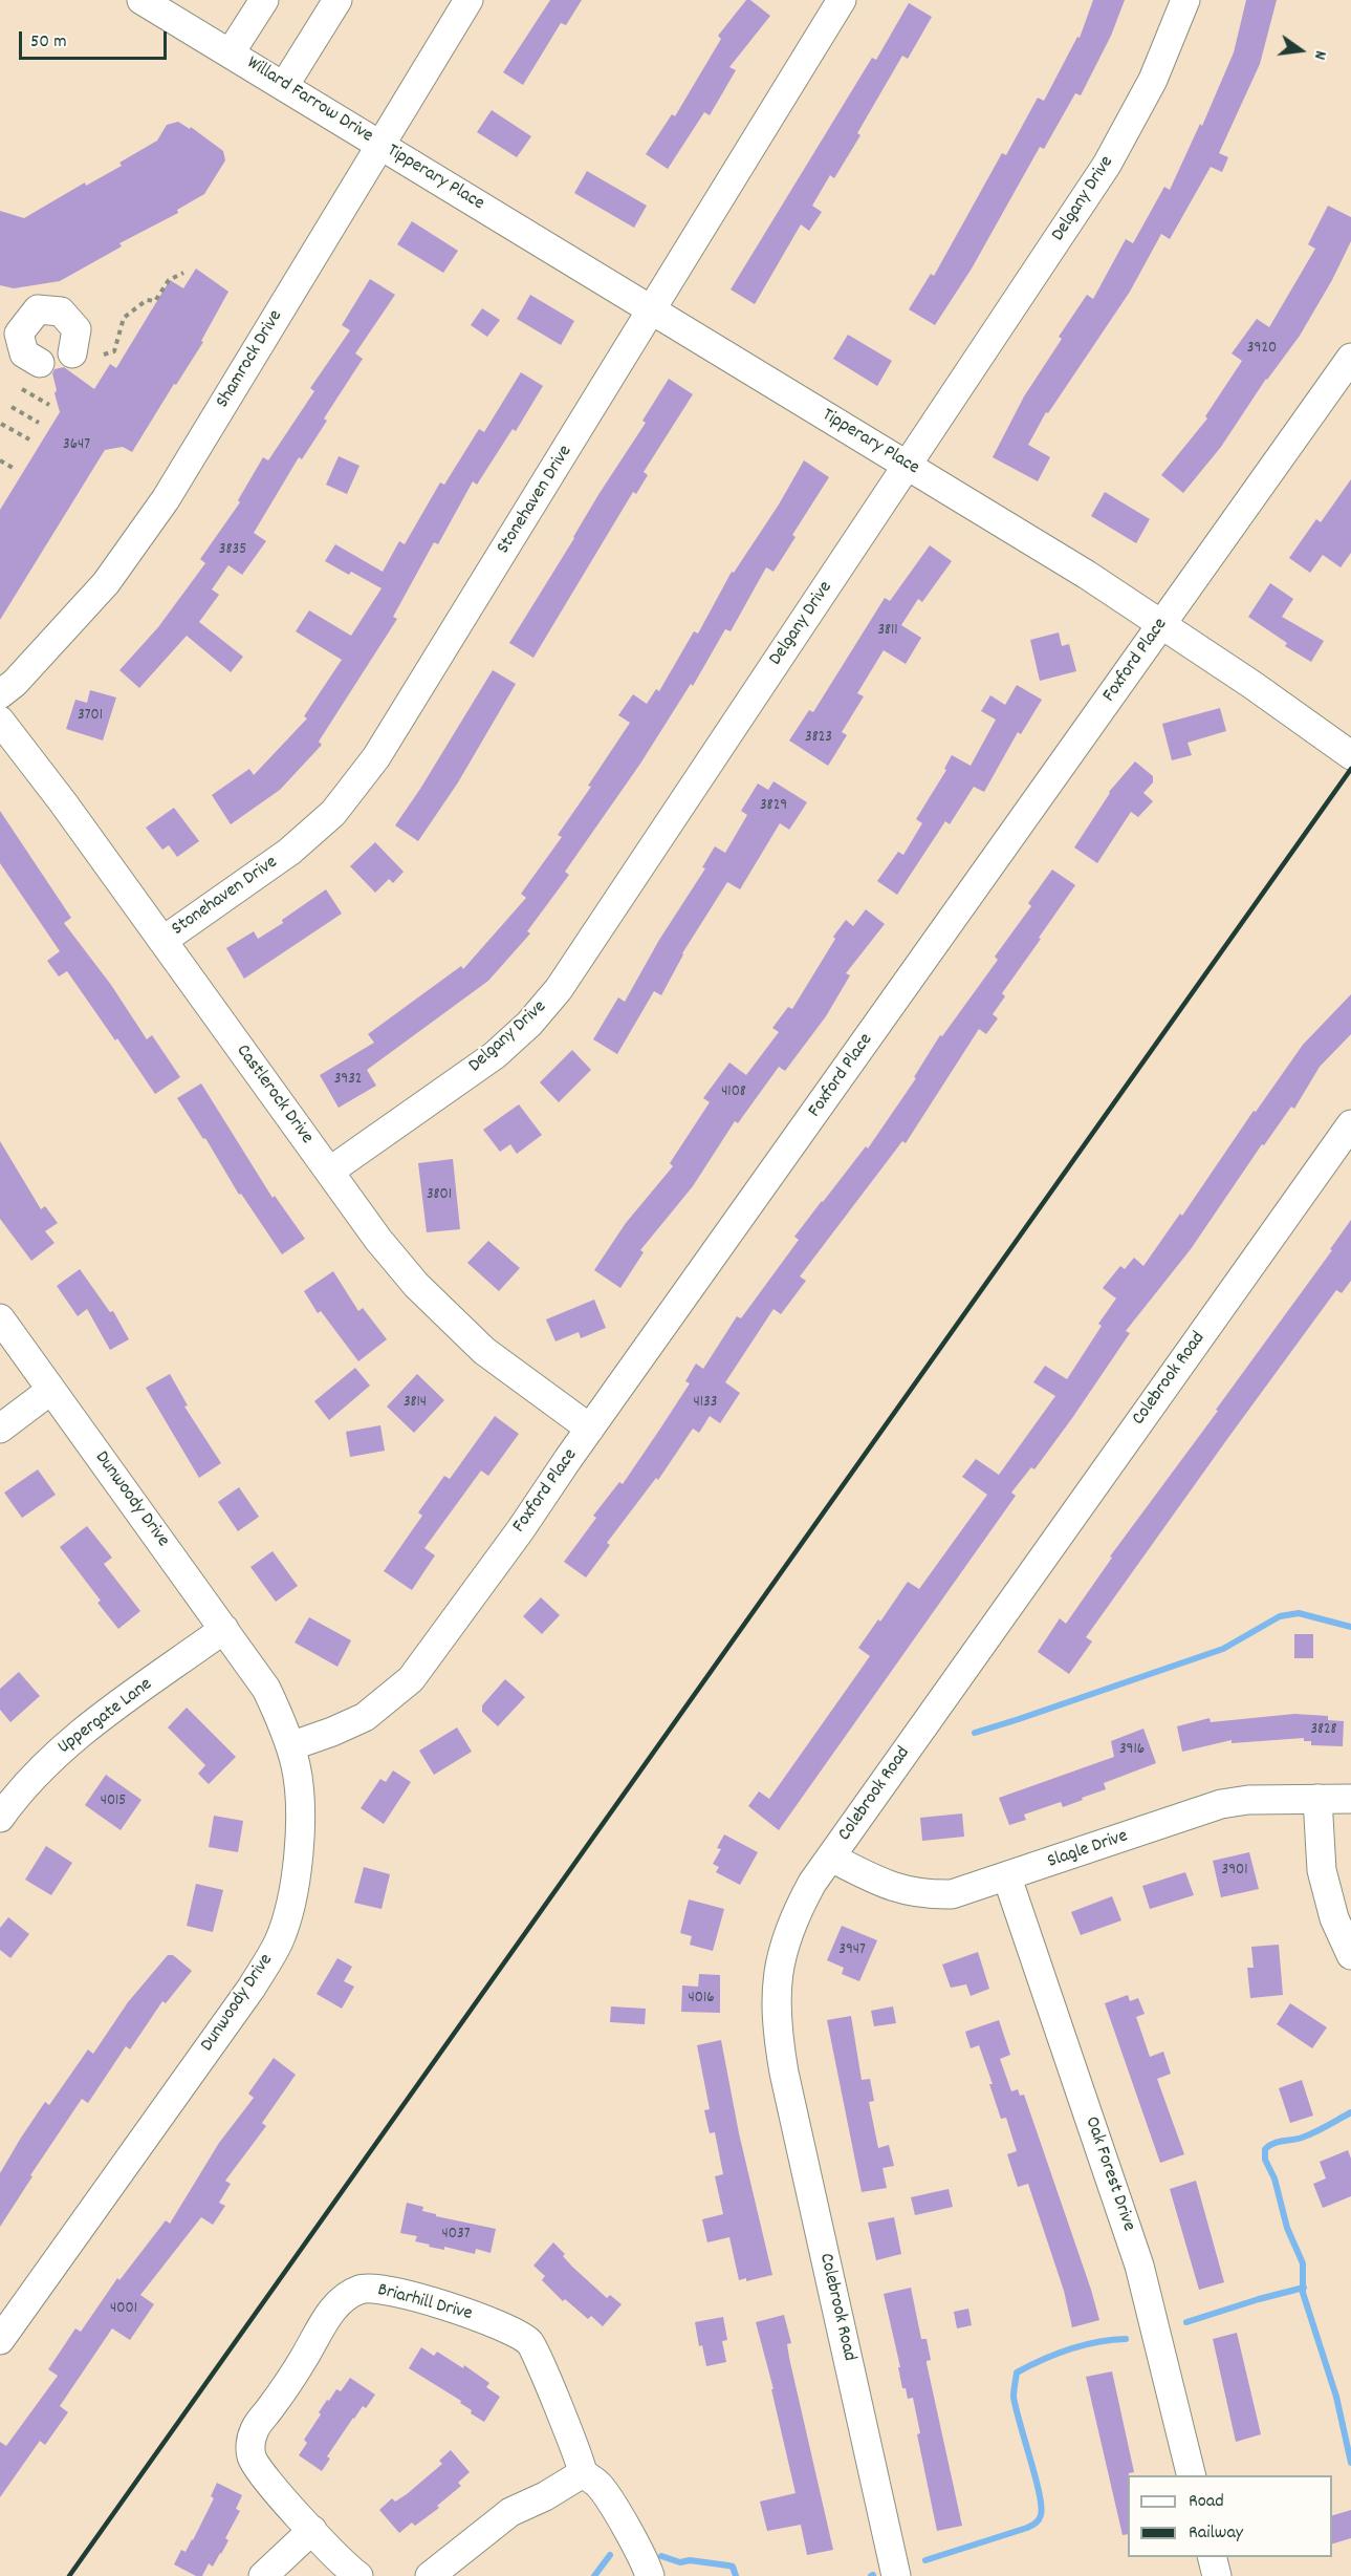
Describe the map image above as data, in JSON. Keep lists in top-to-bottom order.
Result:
{
  "streets": {
    "street": [
      "Willard Farrow Drive",
      "Tipperary Place",
      "Delgany Drive",
      "Shamrock Drive",
      "Stonehaven Drive",
      "Foxford Place",
      "Castlerock Drive",
      "Colebrook Road",
      "Dunwoody Drive",
      "Uppergate Lane",
      "Slagle Drive",
      "Oak Forest Drive",
      "Briarhill Drive"
    ]
  },
  "crossings": [
    ["Willard Farrow Drive", "Tipperary Place"],
    ["Willard Farrow Drive", "Shamrock Drive"],
    ["Tipperary Place", "Delgany Drive"],
    ["Tipperary Place", "Shamrock Drive"],
    ["Tipperary Place", "Stonehaven Drive"],
    ["Tipperary Place", "Foxford Place"],
    ["Delgany Drive", "Castlerock Drive"],
    ["Stonehaven Drive", "Castlerock Drive"],
    ["Foxford Place", "Castlerock Drive"],
    ["Foxford Place", "Dunwoody Drive"],
    ["Colebrook Road", "Slagle Drive"],
    ["Dunwoody Drive", "Uppergate Lane"],
    ["Slagle Drive", "Oak Forest Drive"]
  ],
  "house_numbers": [
    "3920",
    "3647",
    "3835",
    "3811",
    "3701",
    "3823",
    "3829",
    "3932",
    "4108",
    "3801",
    "3814",
    "4133",
    "3828",
    "3916",
    "4015",
    "3901",
    "3947",
    "4016",
    "4037",
    "4001"
  ],
  "legend": ["Road", "Railway"],
  "scale_bar": "50 m",
  "north": "right"
}
